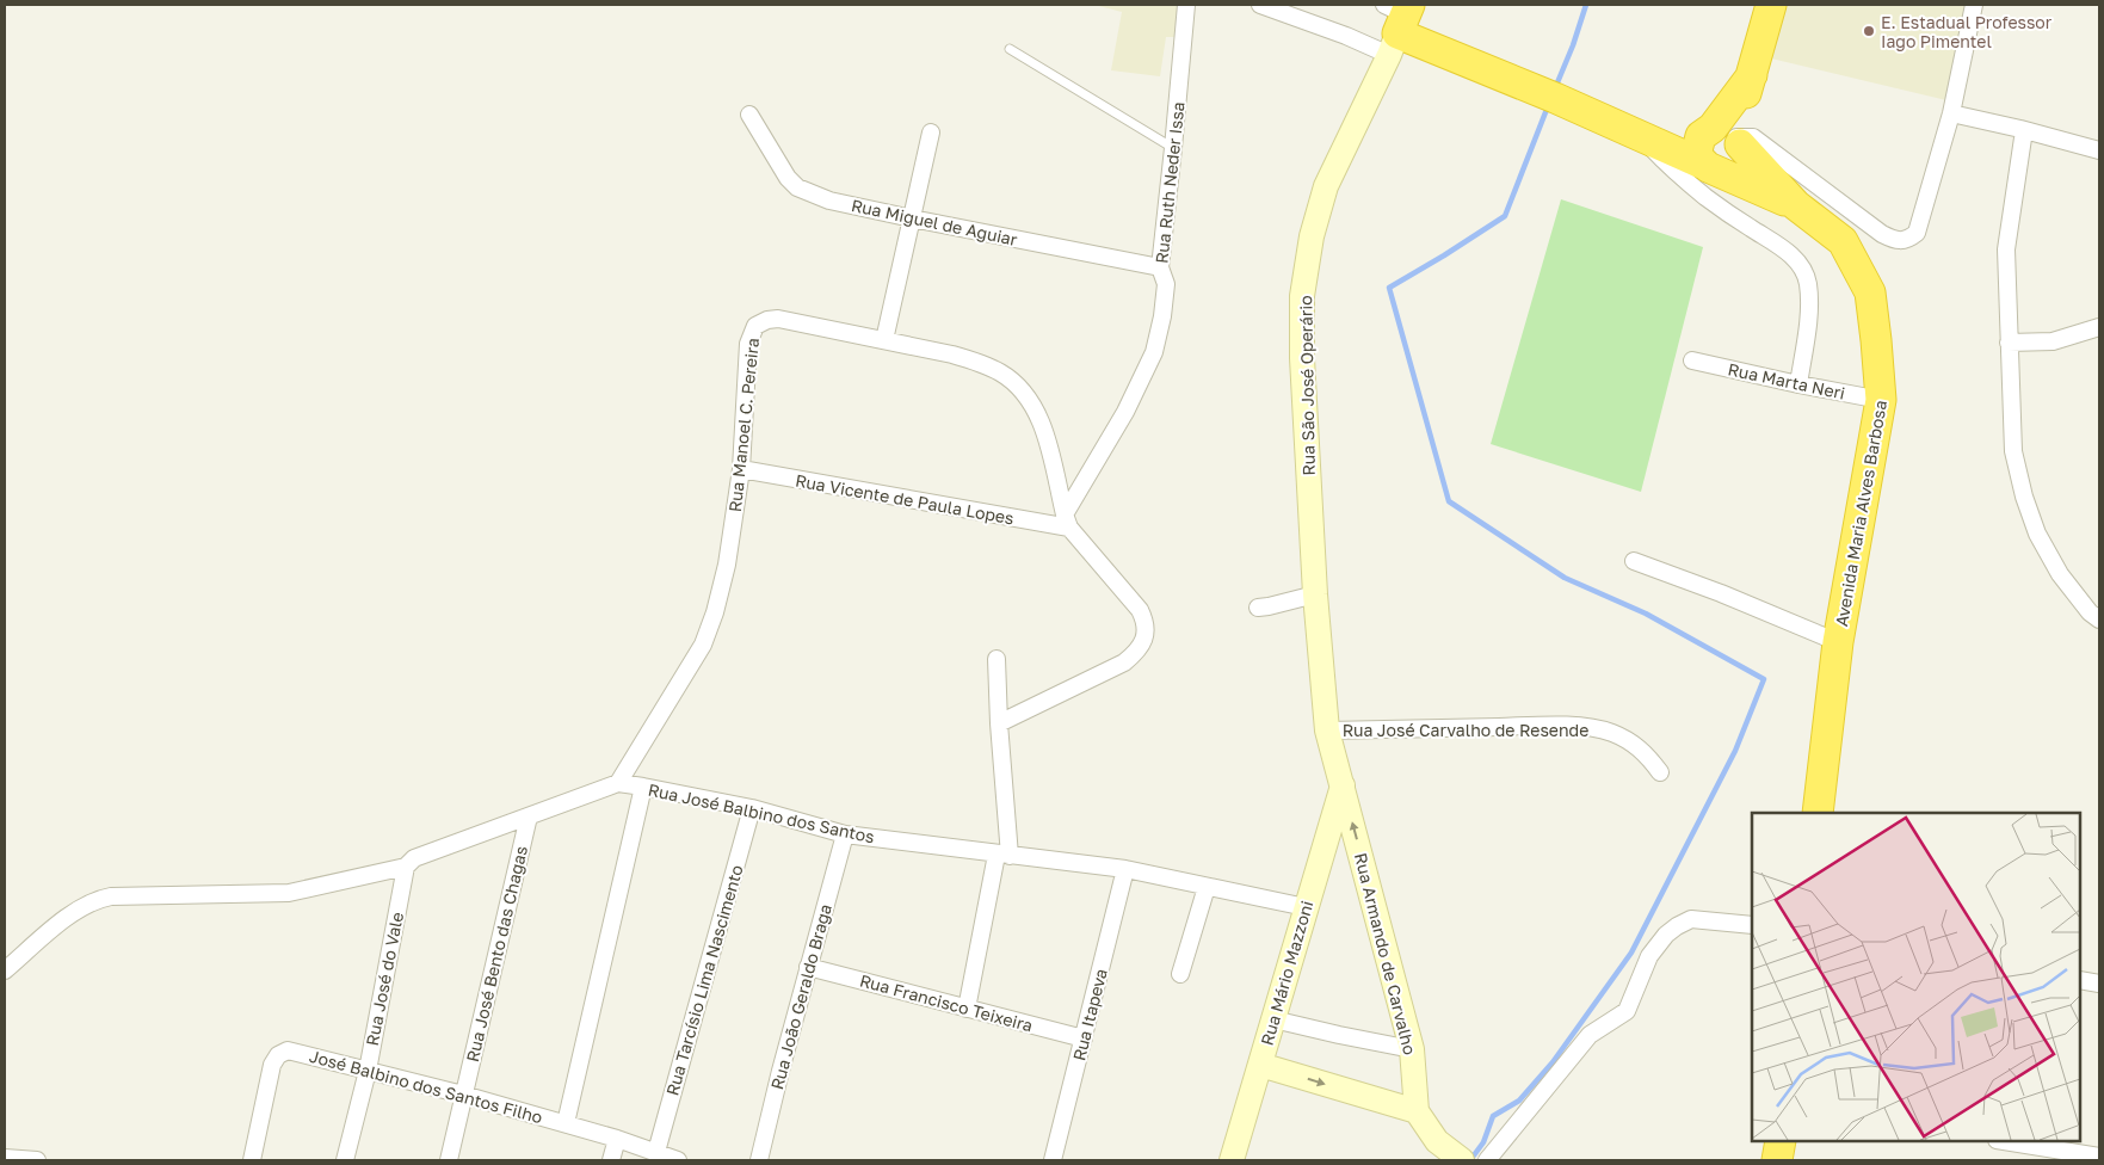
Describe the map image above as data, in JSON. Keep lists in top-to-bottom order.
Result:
{
  "streets": {
    "highway": ["Avenida Maria Alves Barbosa"],
    "street": [
      "Rua Ruth Neder Issa",
      "Rua Miguel de Aguiar",
      "Rua Marta Neri",
      "Rua São José Operário",
      "Rua Manoel C. Pereira",
      "Rua Vicente de Paula Lopes",
      "Rua José Carvalho de Resende",
      "Rua José Balbino dos Santos",
      "Rua José Bento das Chagas",
      "Rua Armando de Carvalho",
      "Rua Mário Mazzoni",
      "Rua José do Vale",
      "Rua Tarcísio Lima Nascimento",
      "Rua João Geraldo Braga",
      "Rua Francisco Teixeira",
      "Rua Itapeva",
      "José Balbino dos Santos Filho"
    ]
  },
  "crossings": [
    ["Rua Ruth Neder Issa", "Rua Miguel de Aguiar"],
    ["Rua Ruth Neder Issa", "Rua Vicente de Paula Lopes"],
    ["Rua Marta Neri", "Avenida Maria Alves Barbosa"],
    ["Rua São José Operário", "Avenida Maria Alves Barbosa"],
    ["Rua São José Operário", "Rua José Carvalho de Resende"],
    ["Rua São José Operário", "Rua Armando de Carvalho"],
    ["Rua São José Operário", "Rua Mário Mazzoni"],
    ["Rua Manoel C. Pereira", "Rua Vicente de Paula Lopes"],
    ["Rua Manoel C. Pereira", "Rua José Balbino dos Santos"],
    ["Rua José Balbino dos Santos", "Rua José Bento das Chagas"],
    ["Rua José Balbino dos Santos", "Rua Mário Mazzoni"],
    ["Rua José Balbino dos Santos", "Rua José do Vale"],
    ["Rua José Balbino dos Santos", "Rua Tarcísio Lima Nascimento"],
    ["Rua José Balbino dos Santos", "Rua João Geraldo Braga"],
    ["Rua José Balbino dos Santos", "Rua Itapeva"],
    ["Rua José Bento das Chagas", "José Balbino dos Santos Filho"],
    ["Rua Armando de Carvalho", "Rua Mário Mazzoni"],
    ["Rua José do Vale", "José Balbino dos Santos Filho"],
    ["Rua Tarcísio Lima Nascimento", "José Balbino dos Santos Filho"],
    ["Rua João Geraldo Braga", "Rua Francisco Teixeira"],
    ["Rua Francisco Teixeira", "Rua Itapeva"]
  ],
  "one_way": ["Rua Armando de Carvalho"],
  "places": ["E. Estadual Professor Iago Pimentel"]
}
